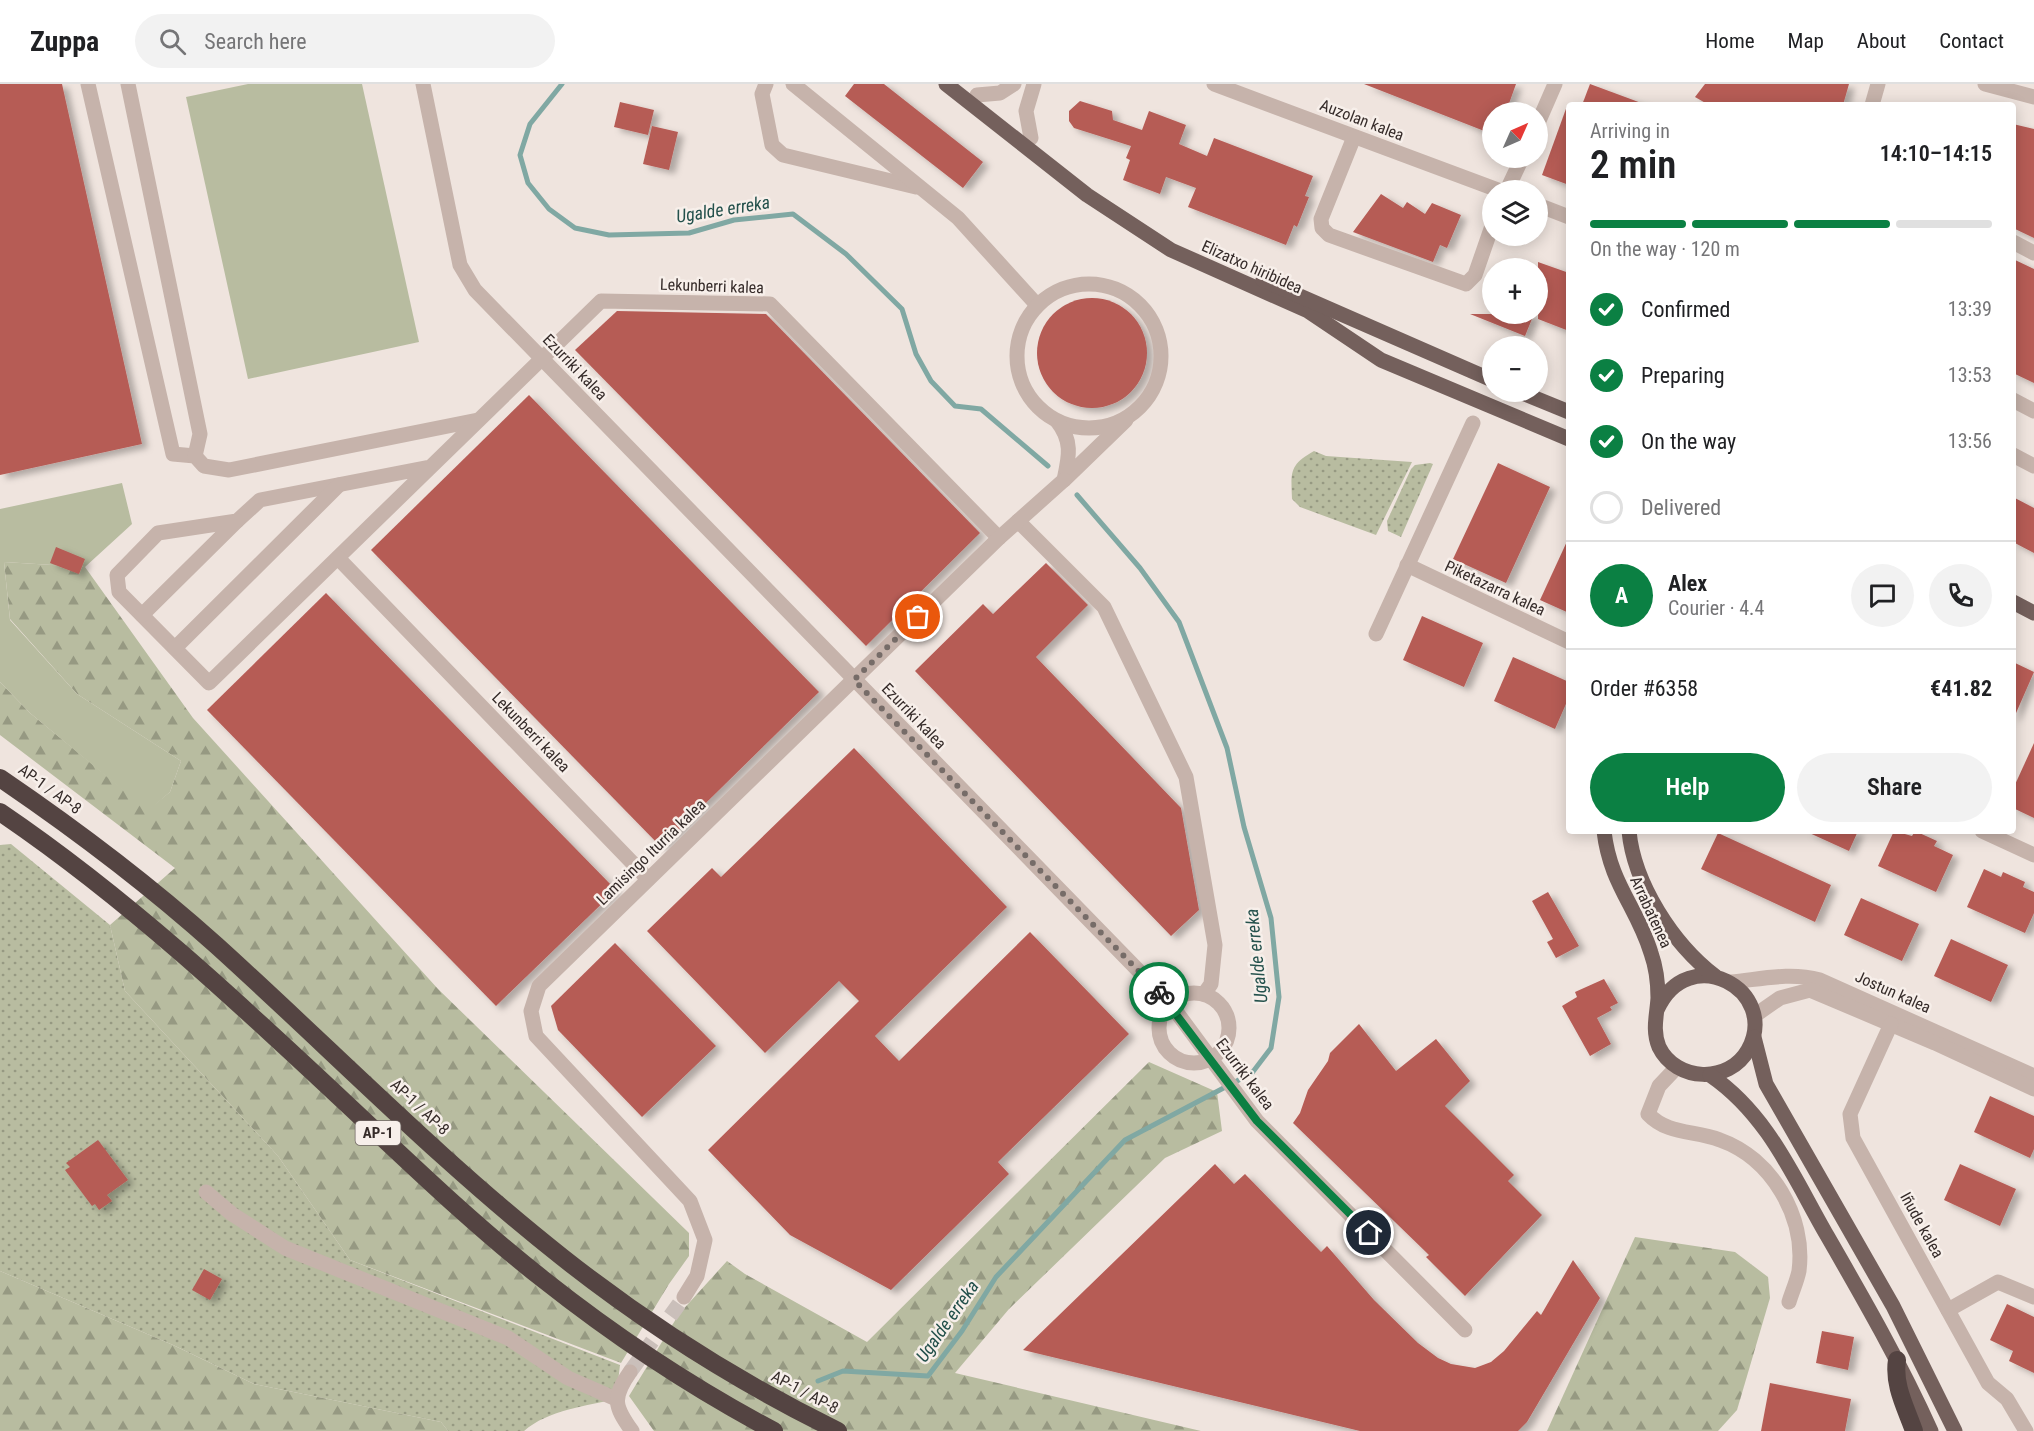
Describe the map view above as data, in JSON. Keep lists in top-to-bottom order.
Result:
{
  "streets": {
    "highway": ["AP-1 / AP-8", "AP-1"],
    "main road": ["Elizatxo hiribidea", "Arrabatenea"],
    "street": [
      "Auzolan kalea",
      "Lekunberri kalea",
      "Ezurriki kalea",
      "Piketazarra kalea",
      "Lamisingo Iturria kalea",
      "Jostun kalea",
      "Iñude kalea"
    ]
  },
  "crossings": [
    ["Lekunberri kalea", "Ezurriki kalea"],
    ["Lekunberri kalea", "Lamisingo Iturria kalea"],
    ["Ezurriki kalea", "Lamisingo Iturria kalea"],
    ["Arrabatenea", "Jostun kalea"],
    ["Jostun kalea", "Iñude kalea"]
  ],
  "water": ["Ugalde erreka"],
  "north": "top right",
  "page": {
    "header": "Zuppa",
    "search": "Search here",
    "nav": [
      "Home",
      "Map",
      "About",
      "Contact"
    ],
    "map_buttons": ["+", "−"],
    "heading": ["2 min", "Arriving in", "14:10–14:15"],
    "panel": [
      "Alex",
      "Courier · 4.4",
      "Order #6358",
      "€41.82"
    ],
    "bar": "On the way · 120 m",
    "list": [
      ["Confirmed", "13:39"],
      ["Preparing", "13:53"],
      ["On the way", "13:56"],
      "Delivered"
    ],
    "round": "A",
    "buttons": ["Help", "Share"]
  }
}
